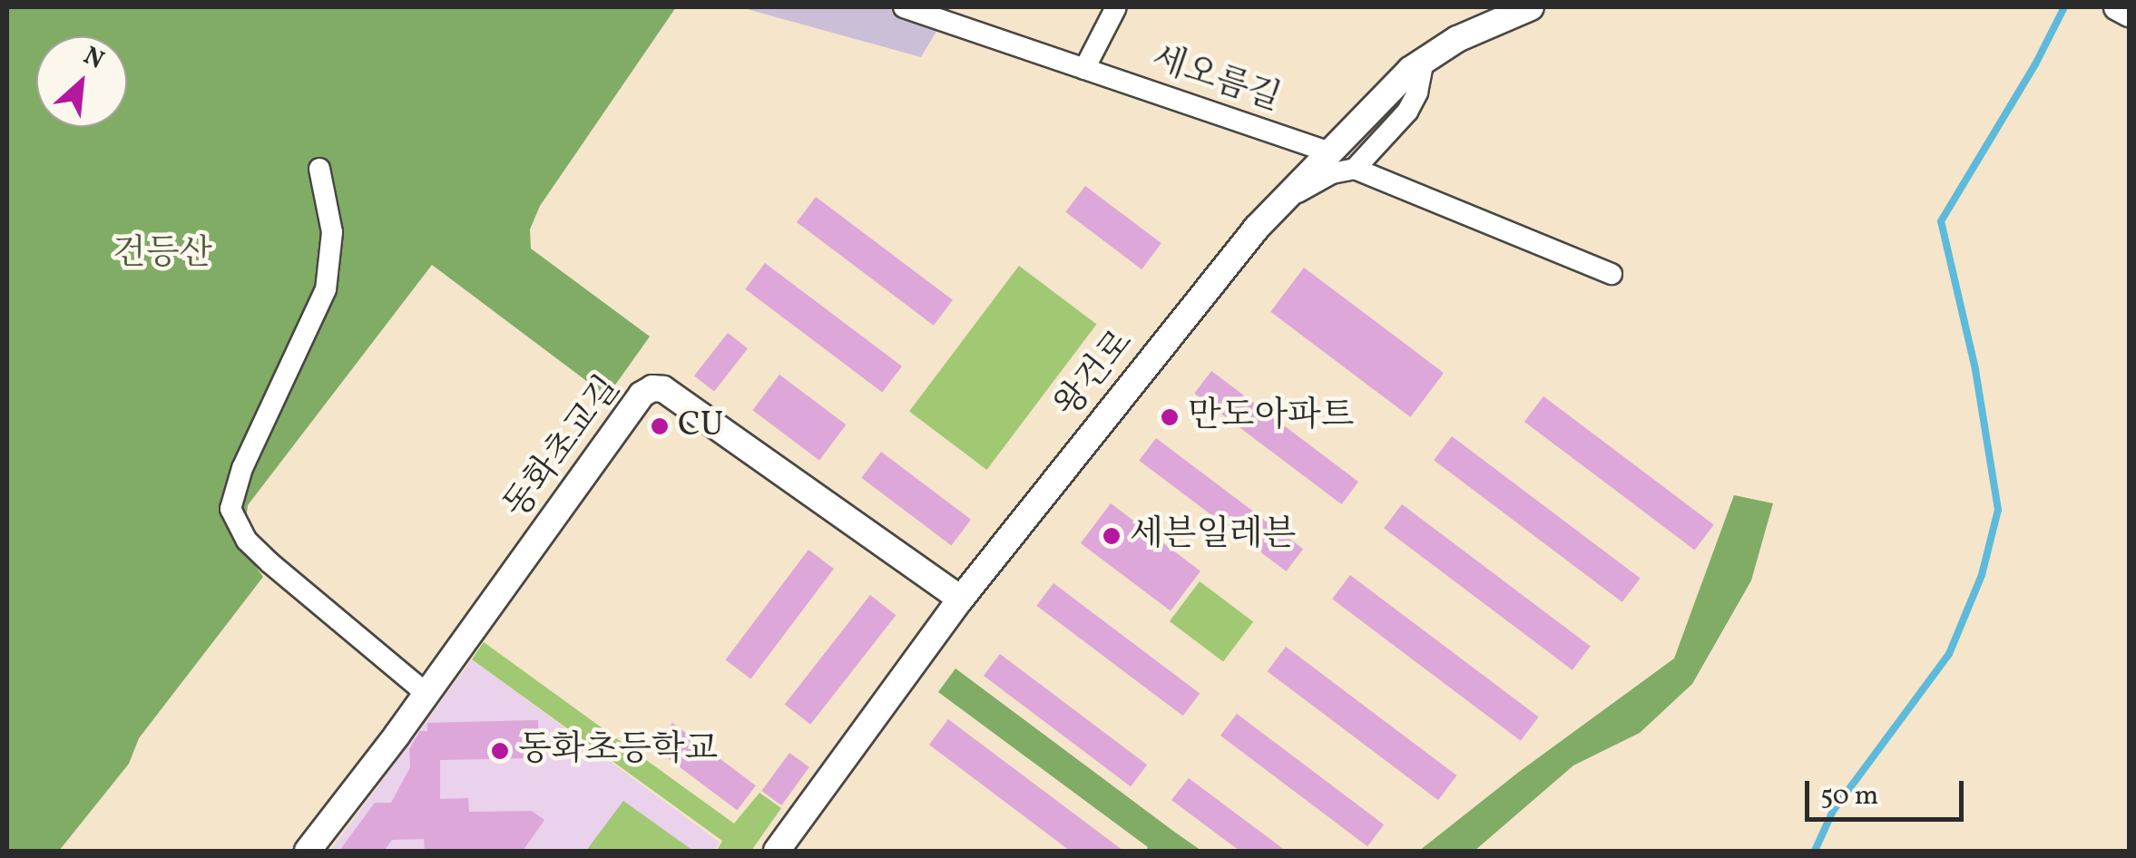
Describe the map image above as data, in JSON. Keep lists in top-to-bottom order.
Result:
{
  "streets": {
    "street": ["세오름길", "왕건로", "동화초교길"]
  },
  "crossings": [
    ["세오름길", "왕건로"],
    ["왕건로", "동화초교길"]
  ],
  "parks": ["건등산"],
  "places": [
    "만도아파트",
    "CU",
    "세븐일레븐",
    "동화초등학교"
  ],
  "scale_bar": "50 m",
  "north": "top right"
}
